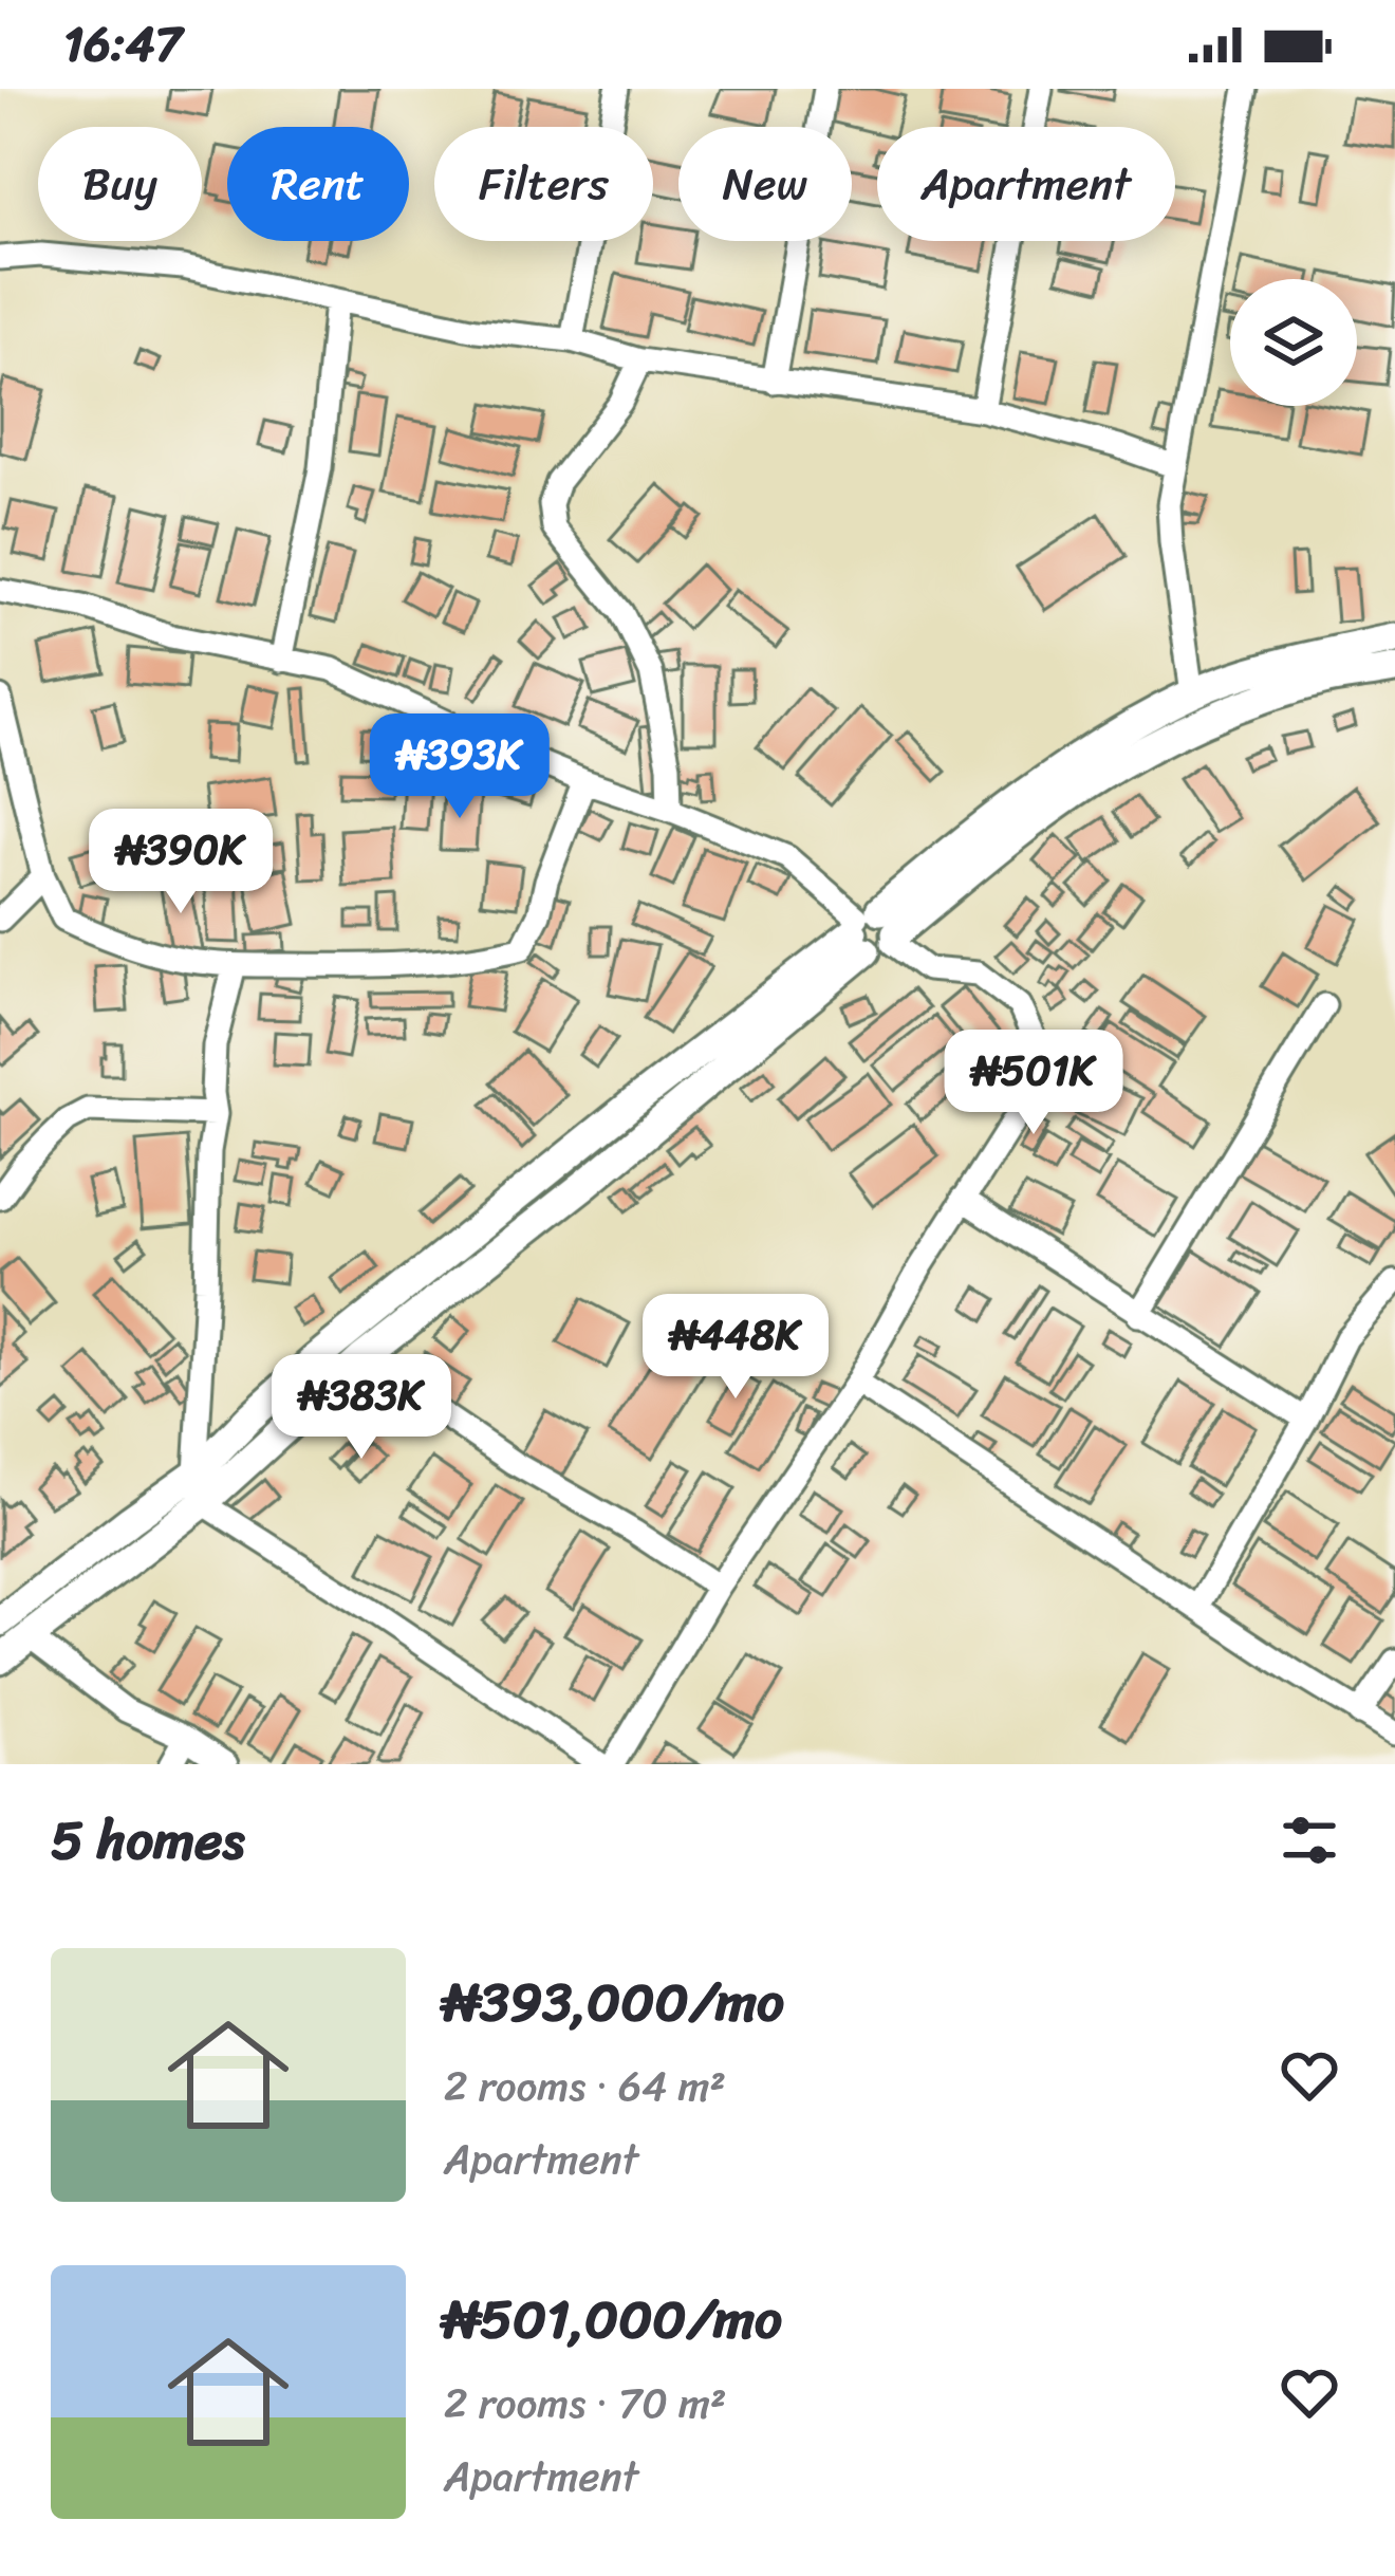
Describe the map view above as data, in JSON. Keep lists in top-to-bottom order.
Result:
{
  "page": {
    "status": "16:47",
    "chip": [
      "Buy",
      "Rent",
      "Filters",
      "New",
      "Apartment"
    ],
    "price": [
      "₦393K",
      "₦390K",
      "₦501K",
      "₦448K",
      "₦383K"
    ],
    "heading": "5 homes",
    "list": [
      {
        "name": "₦393,000/mo",
        "note": "2 rooms · 64 m² · Apartment"
      },
      {
        "name": "₦501,000/mo",
        "note": "2 rooms · 70 m² · Apartment"
      }
    ]
  }
}
